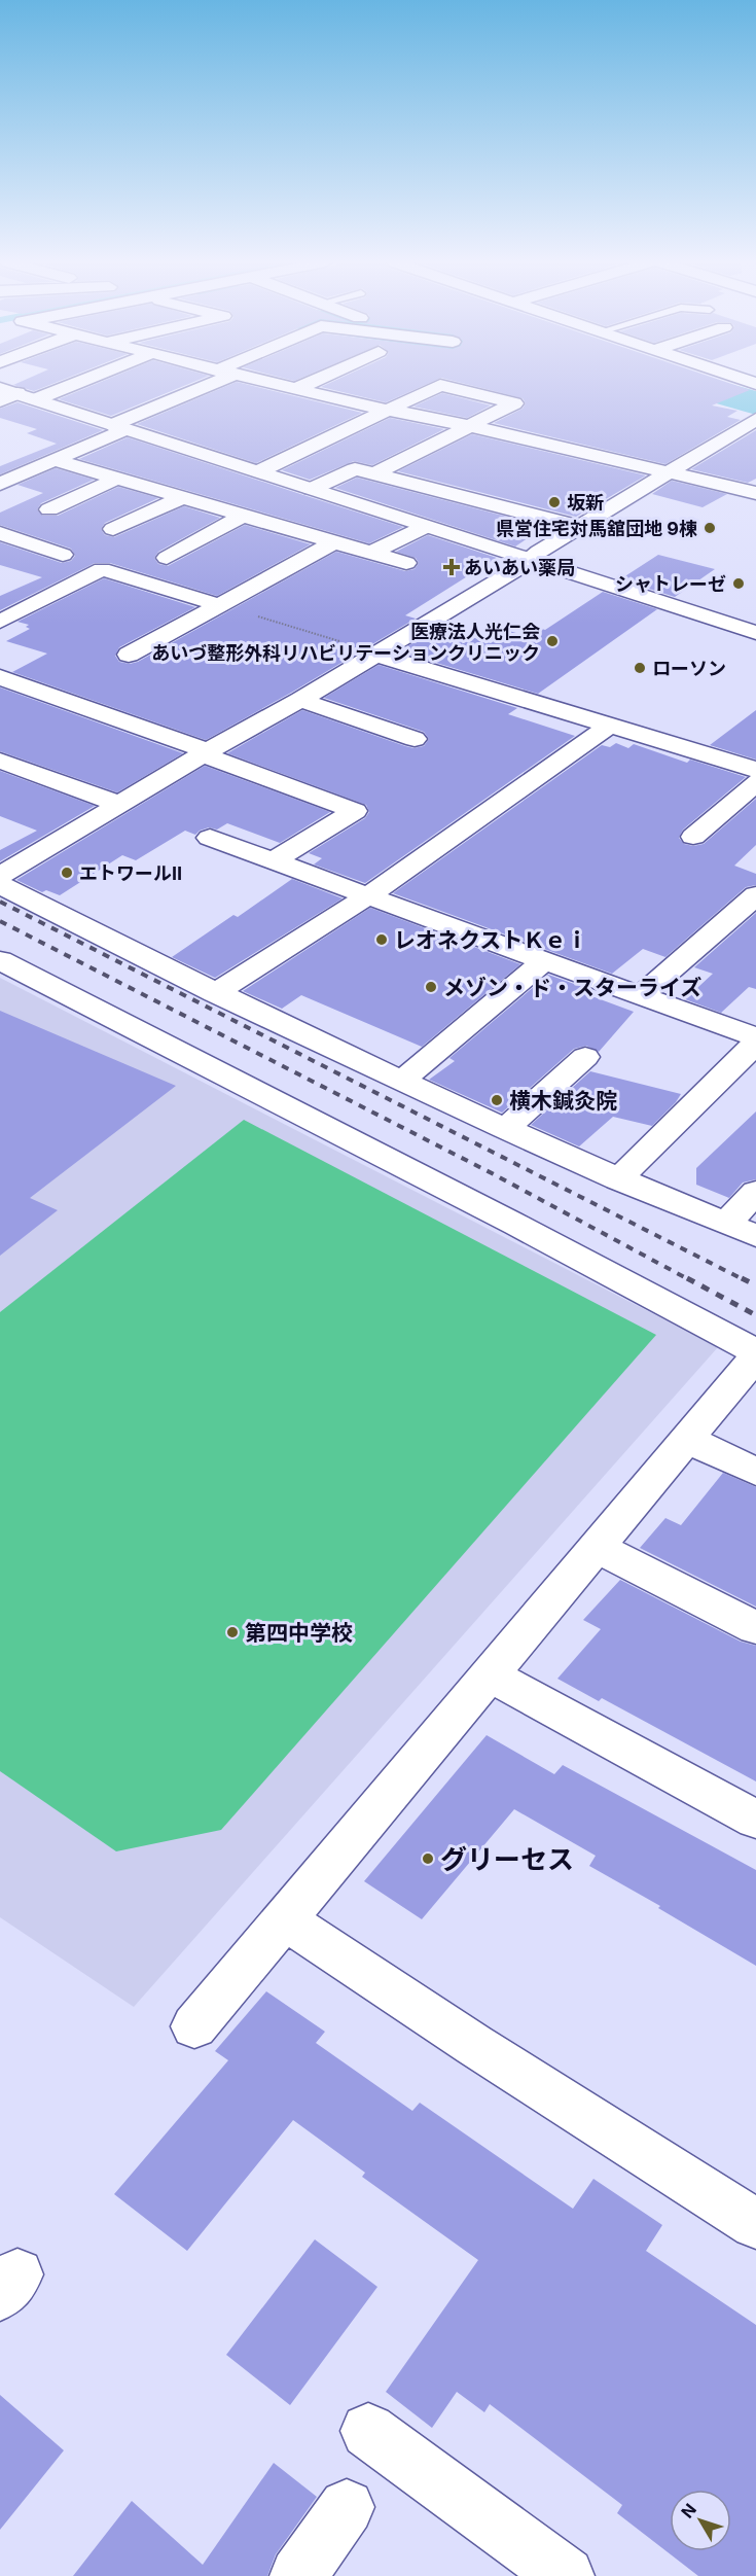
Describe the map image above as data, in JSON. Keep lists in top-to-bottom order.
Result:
{
  "places": {
    "other": [
      "坂新",
      "県営住宅対馬舘団地 9棟",
      "シャトレーゼ",
      "医療法人光仁会 あいづ整形外科リハビリテーションクリニック",
      "ローソン",
      "エトワールⅡ",
      "レオネクストＫｅｉ",
      "メゾン・ド・スターライズ",
      "横木鍼灸院",
      "第四中学校",
      "グリーセス"
    ],
    "health": ["あいあい薬局"]
  },
  "north": "top left"
}
